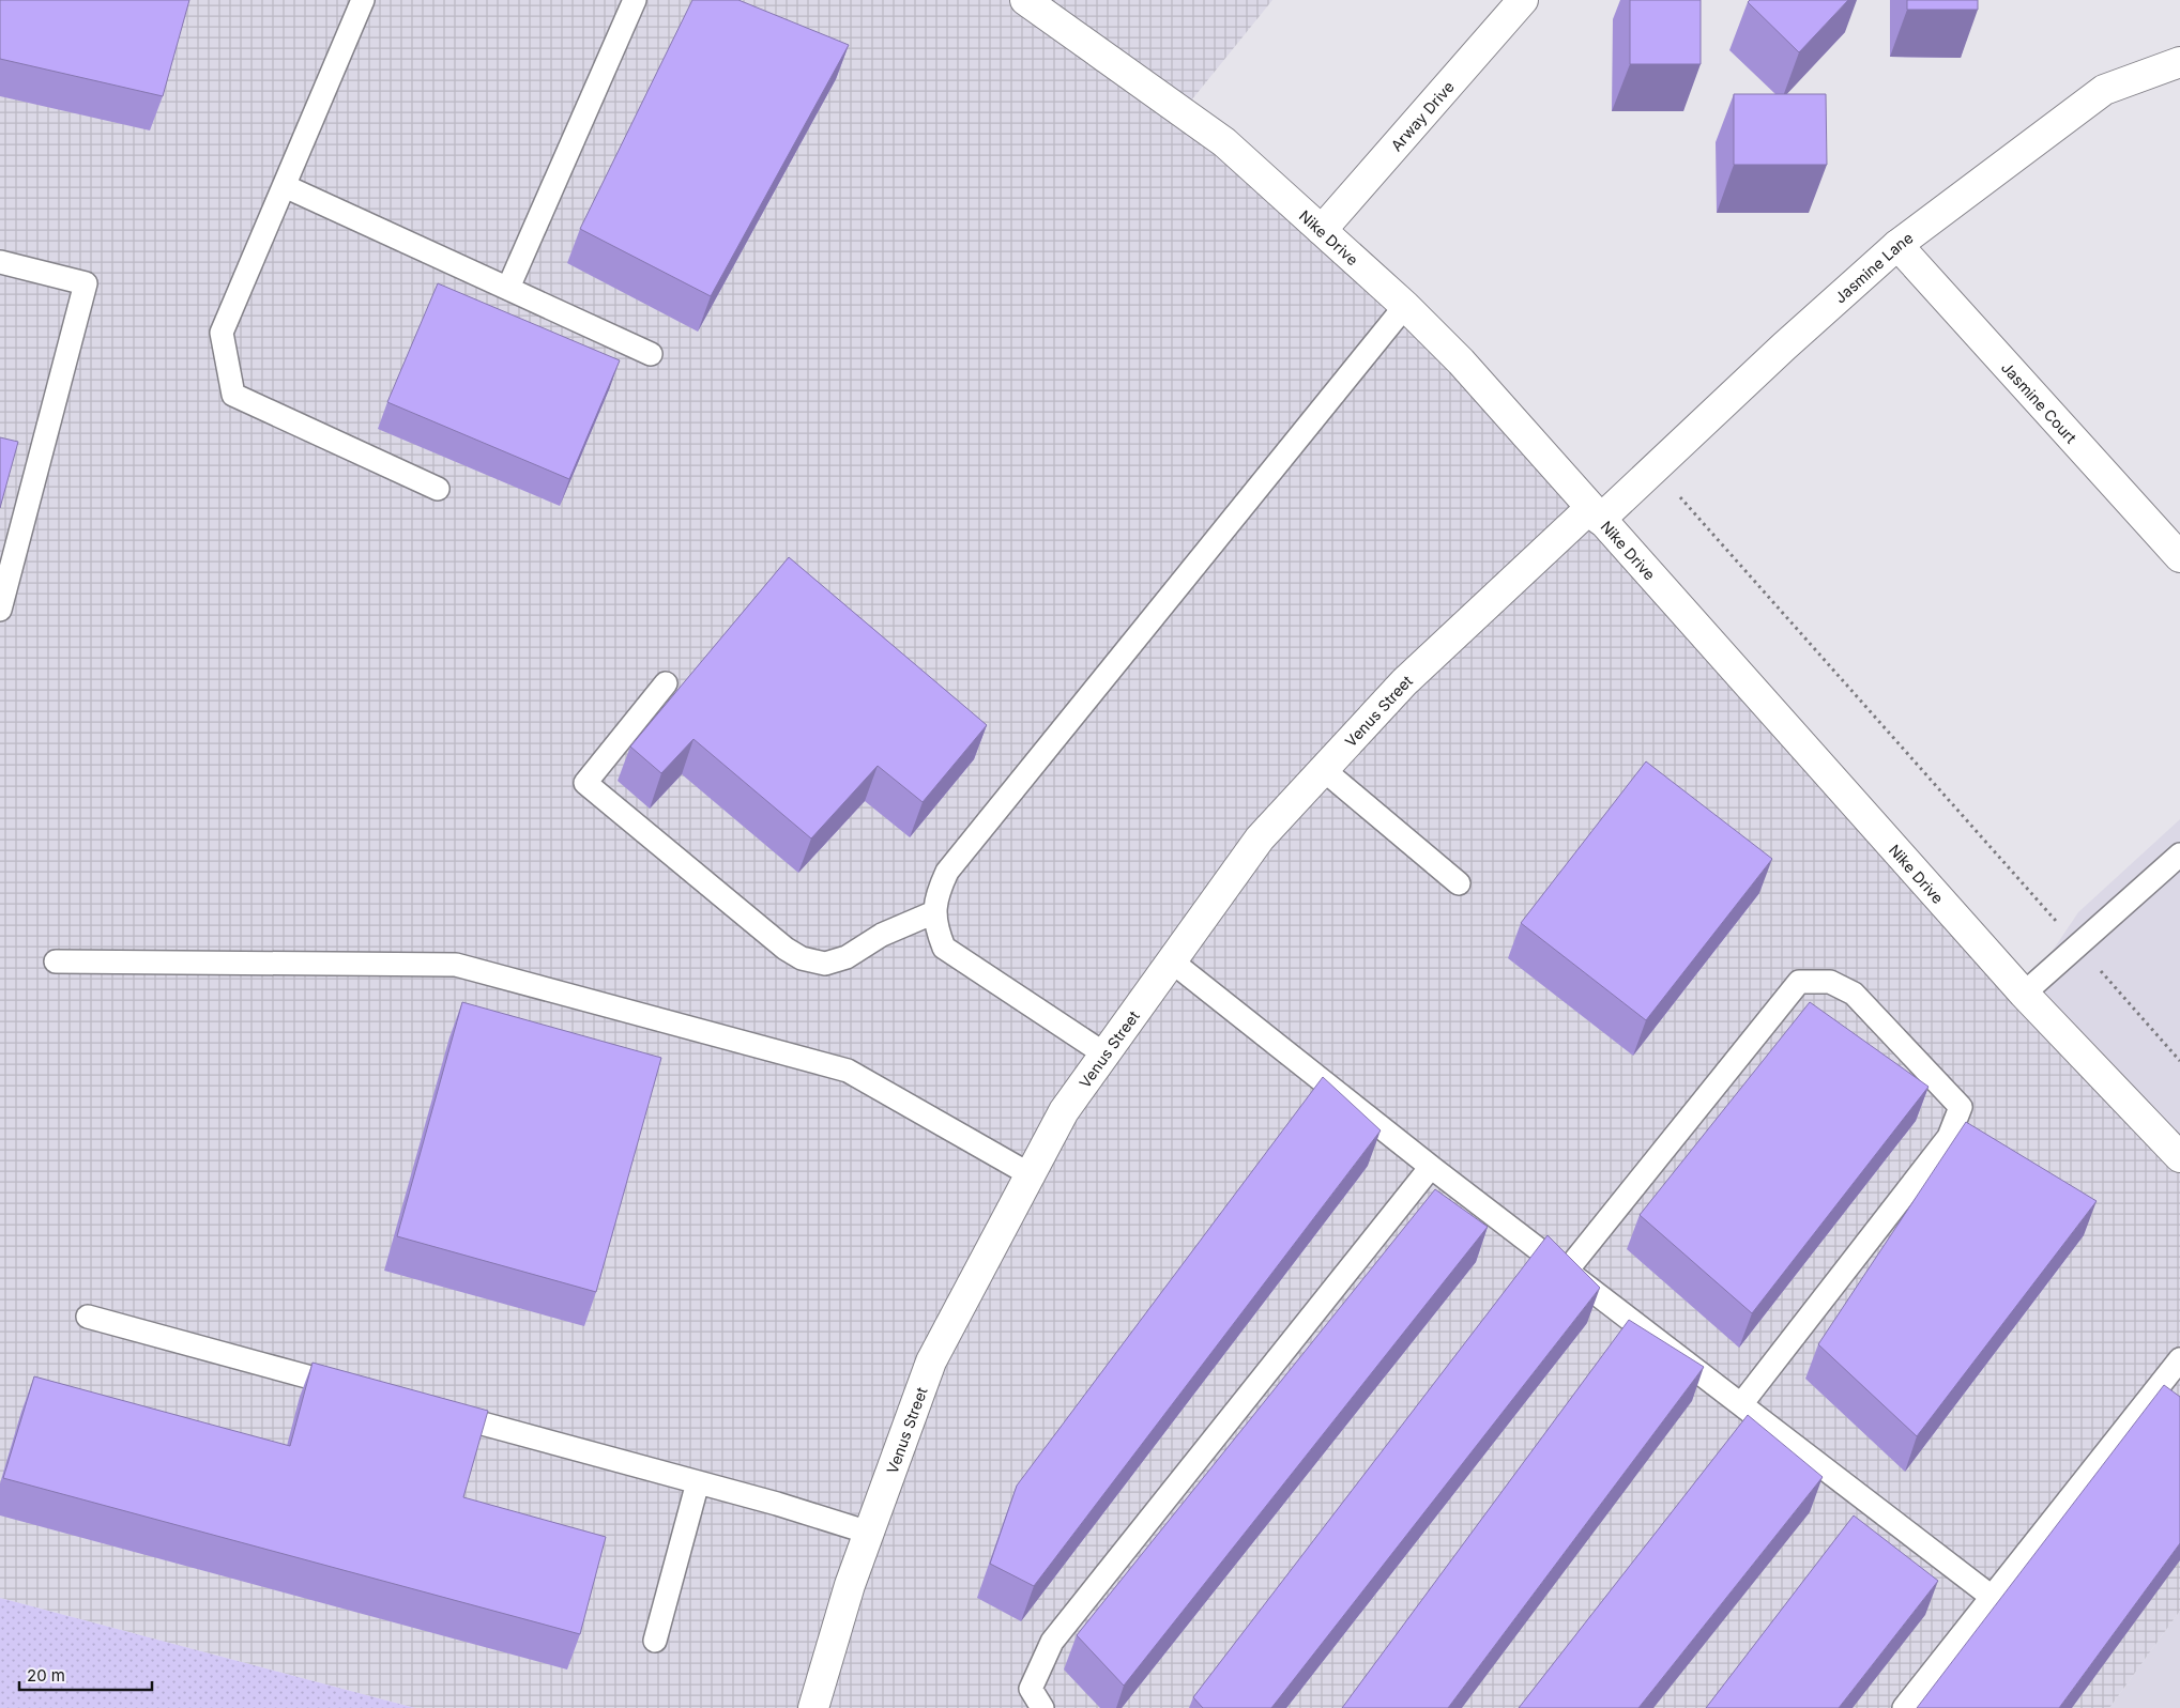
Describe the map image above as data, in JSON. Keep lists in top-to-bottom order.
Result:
{
  "streets": {
    "street": [
      "Arway Drive",
      "Nike Drive",
      "Jasmine Lane",
      "Jasmine Court",
      "Venus Street"
    ]
  },
  "crossings": [
    ["Arway Drive", "Nike Drive"],
    ["Nike Drive", "Jasmine Lane"],
    ["Nike Drive", "Venus Street"],
    ["Jasmine Lane", "Jasmine Court"],
    ["Jasmine Lane", "Venus Street"]
  ],
  "scale_bar": "20 m"
}
